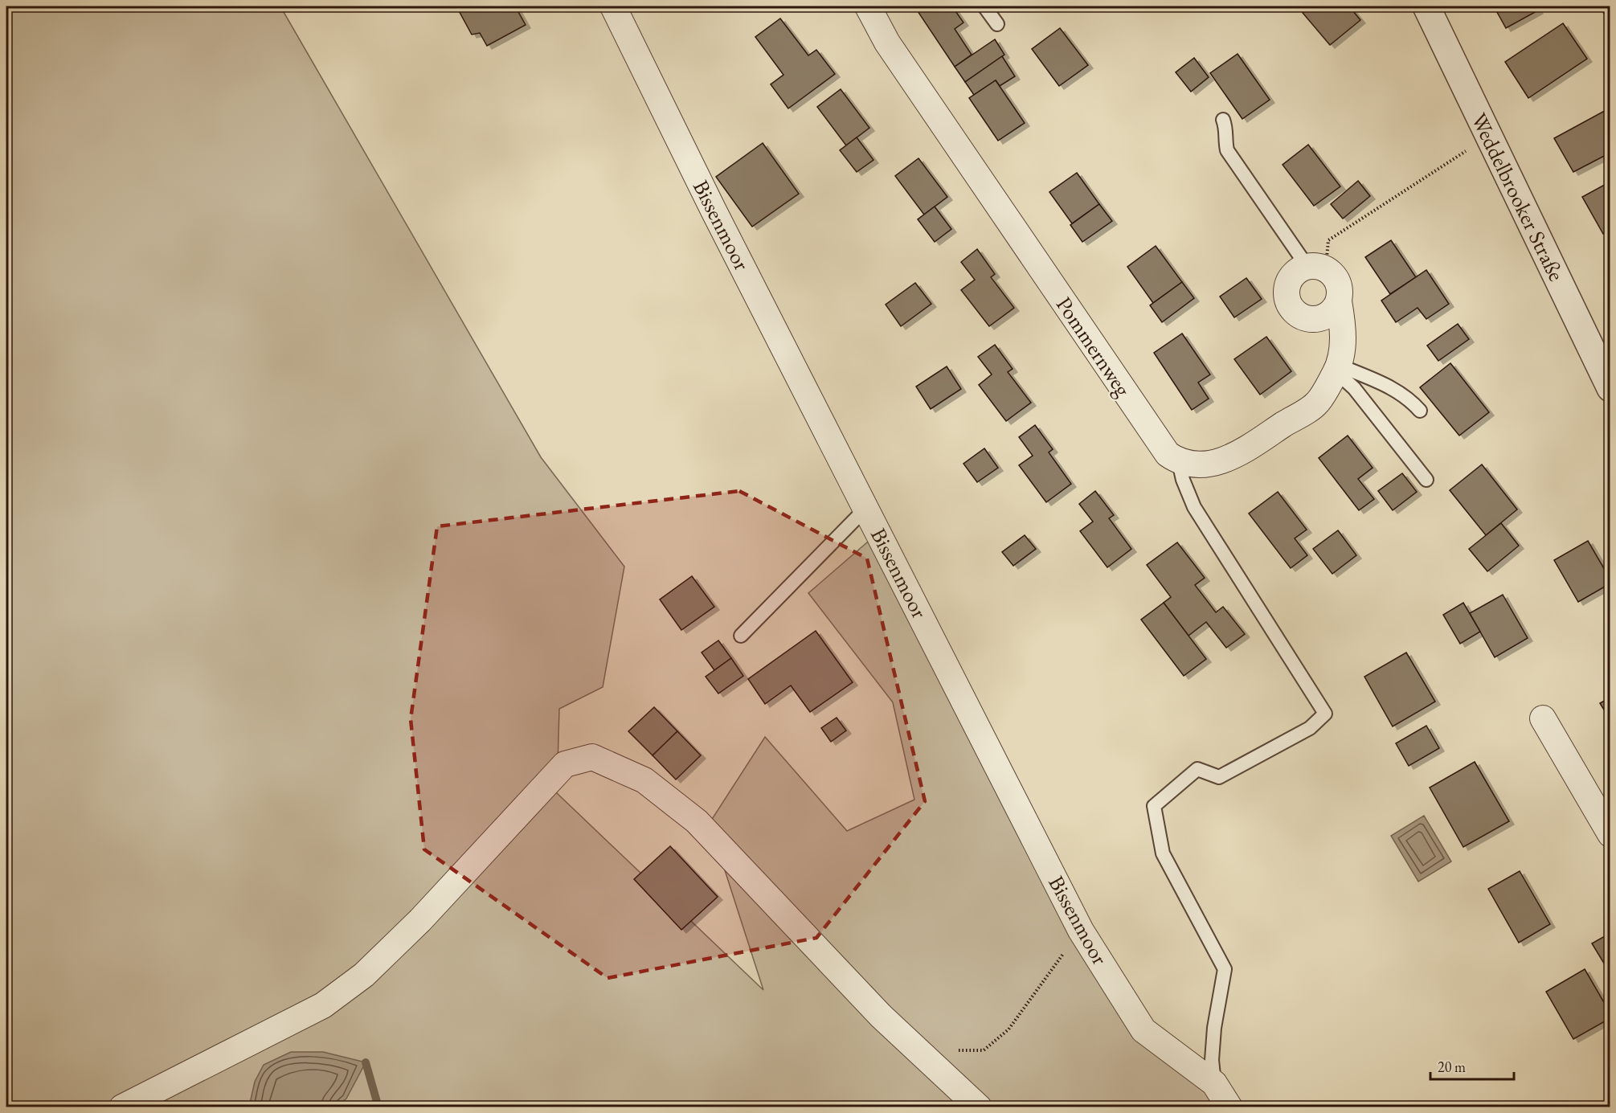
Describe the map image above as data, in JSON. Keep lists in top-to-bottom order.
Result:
{
  "streets": {
    "street": ["Weddelbrooker Straße", "Bissenmoor", "Pommernweg"]
  },
  "scale_bar": "20 m"
}
